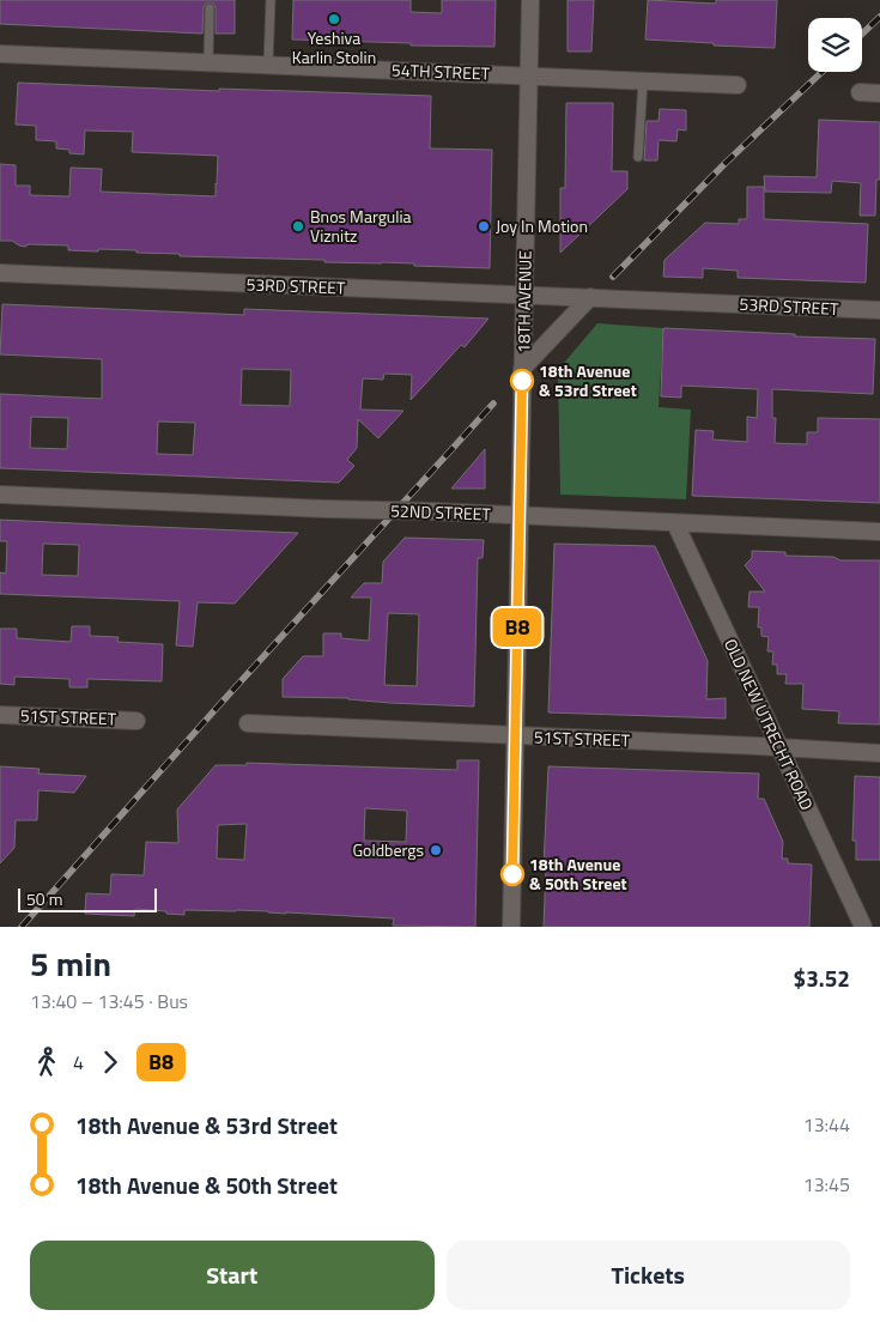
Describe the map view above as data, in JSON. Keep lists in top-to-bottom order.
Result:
{
  "streets": {
    "street": [
      "54TH STREET",
      "53RD STREET",
      "18TH AVENUE",
      "52ND STREET",
      "51ST STREET",
      "OLD NEW UTRECHT ROAD"
    ]
  },
  "crossings": [
    ["54TH STREET", "18TH AVENUE"],
    ["53RD STREET", "18TH AVENUE"],
    ["18TH AVENUE", "52ND STREET"],
    ["18TH AVENUE", "51ST STREET"],
    ["52ND STREET", "OLD NEW UTRECHT ROAD"],
    ["51ST STREET", "OLD NEW UTRECHT ROAD"]
  ],
  "places": [
    "Yeshiva Karlin Stolin",
    "Bnos Margulia Viznitz",
    "Joy In Motion",
    "18th Avenue & 53rd Street",
    "Goldbergs",
    "18th Avenue & 50th Street"
  ],
  "lines": ["bus line B8"],
  "scale_bar": "50 m",
  "page": {
    "on_map": "B8",
    "scale": "50 m",
    "heading": ["5 min", "13:40 – 13:45 · Bus", "$3.52"],
    "legs": ["4", "B8"],
    "list": [
      {
        "name": "18th Avenue & 53rd Street",
        "value": "13:44"
      },
      {
        "name": "18th Avenue & 50th Street",
        "value": "13:45"
      }
    ],
    "buttons": ["Start", "Tickets"]
  }
}
